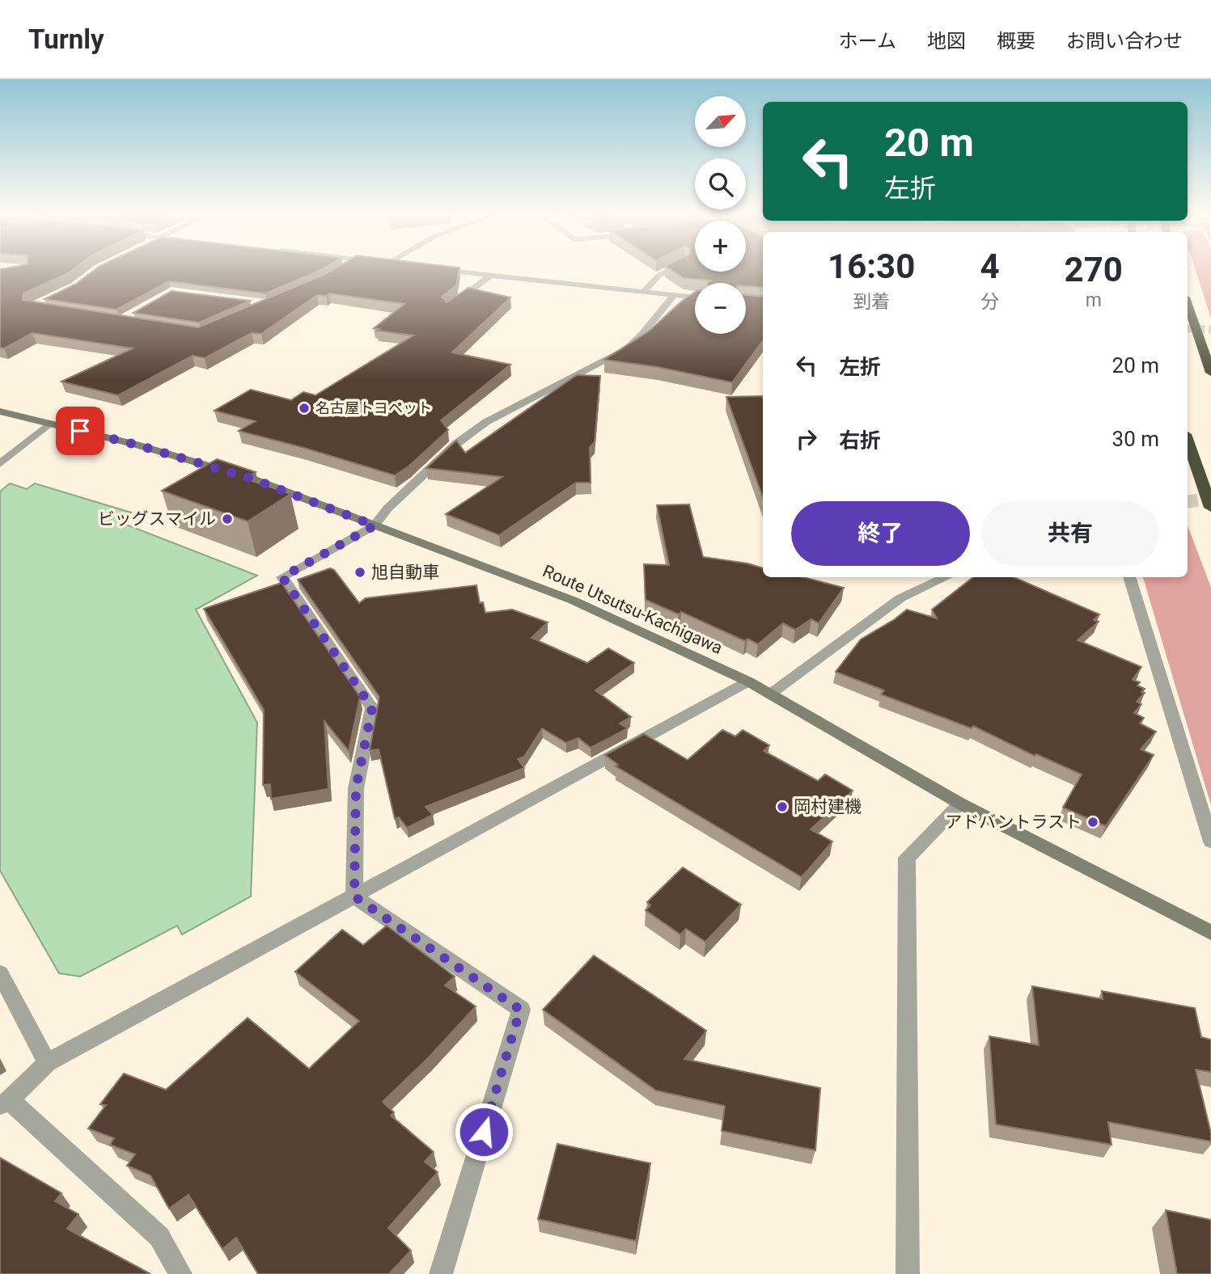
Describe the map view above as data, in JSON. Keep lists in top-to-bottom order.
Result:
{
  "streets": {
    "main road": ["Route Utsutsu-Kachigawa"]
  },
  "places": [
    "名古屋トヨペット",
    "ビッグスマイル",
    "旭自動車",
    "岡村建機",
    "アドバントラスト"
  ],
  "north": "top right",
  "page": {
    "header": "Turnly",
    "nav": [
      "ホーム",
      "地図",
      "概要",
      "お問い合わせ"
    ],
    "map_buttons": ["+", "−"],
    "turn": ["20 m", "左折"],
    "eta": [
      "16:30",
      "到着",
      "4",
      "分",
      "270",
      "m"
    ],
    "list": [
      {
        "name": "左折",
        "value": "20 m"
      },
      {
        "name": "右折",
        "value": "30 m"
      }
    ],
    "buttons": ["終了", "共有"]
  }
}
